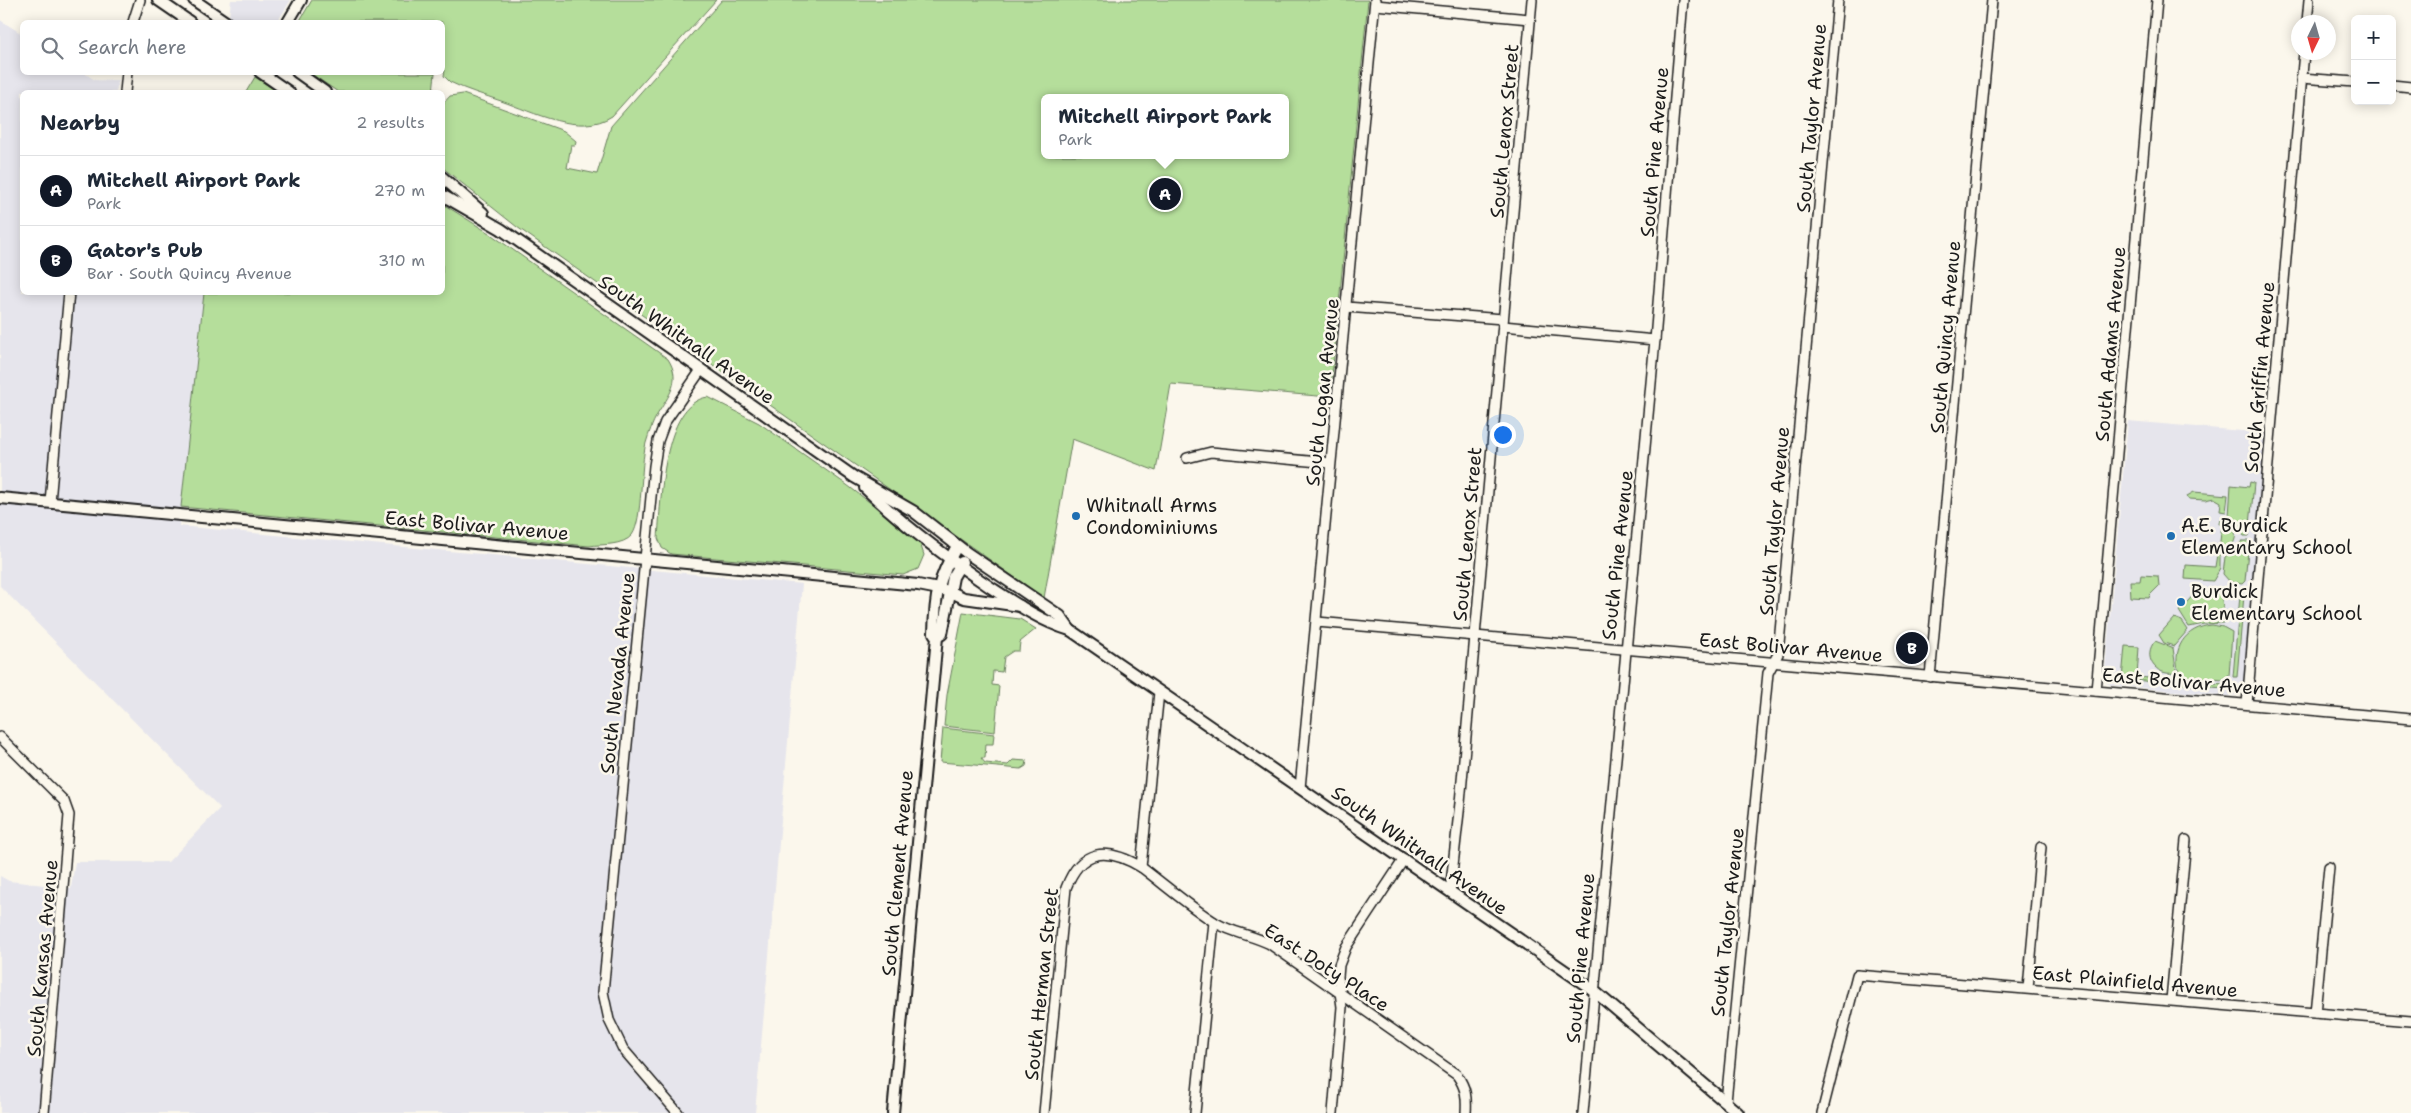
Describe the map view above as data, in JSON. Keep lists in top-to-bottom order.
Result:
{
  "streets": {
    "street": [
      "South Taylor Avenue",
      "South Lenox Street",
      "South Pine Avenue",
      "South Quincy Avenue",
      "South Whitnall Avenue",
      "South Adams Avenue",
      "South Griffin Avenue",
      "South Logan Avenue",
      "East Bolivar Avenue",
      "South Nevada Avenue",
      "South Clement Avenue",
      "South Kansas Avenue",
      "East Doty Place",
      "East Plainfield Avenue",
      "South Herman Street"
    ]
  },
  "crossings": [
    ["South Taylor Avenue", "South Whitnall Avenue"],
    ["South Taylor Avenue", "East Bolivar Avenue"],
    ["South Lenox Street", "South Whitnall Avenue"],
    ["South Lenox Street", "East Bolivar Avenue"],
    ["South Pine Avenue", "South Whitnall Avenue"],
    ["South Pine Avenue", "East Bolivar Avenue"],
    ["South Quincy Avenue", "East Bolivar Avenue"],
    ["South Whitnall Avenue", "South Logan Avenue"],
    ["South Whitnall Avenue", "East Bolivar Avenue"],
    ["South Whitnall Avenue", "South Nevada Avenue"],
    ["South Whitnall Avenue", "South Clement Avenue"],
    ["South Adams Avenue", "East Bolivar Avenue"],
    ["South Griffin Avenue", "East Bolivar Avenue"],
    ["South Logan Avenue", "East Bolivar Avenue"],
    ["East Bolivar Avenue", "South Nevada Avenue"],
    ["East Bolivar Avenue", "South Clement Avenue"],
    ["East Doty Place", "South Herman Street"]
  ],
  "places": ["Whitnall Arms Condominiums", "A.E. Burdick Elementary School", "Burdick Elementary School"],
  "north": "bottom",
  "page": {
    "map_buttons": ["+", "−"],
    "search": "Search here",
    "heading": ["Nearby", "2 results"],
    "popup": ["Mitchell Airport Park", "Park"],
    "list": [
      {
        "mark": "A",
        "name": "Mitchell Airport Park",
        "note": "Park",
        "value": "270 m"
      },
      {
        "mark": "B",
        "name": "Gator's Pub",
        "note": "Bar · South Quincy Avenue",
        "value": "310 m"
      }
    ],
    "pins": ["A", "B"]
  }
}
